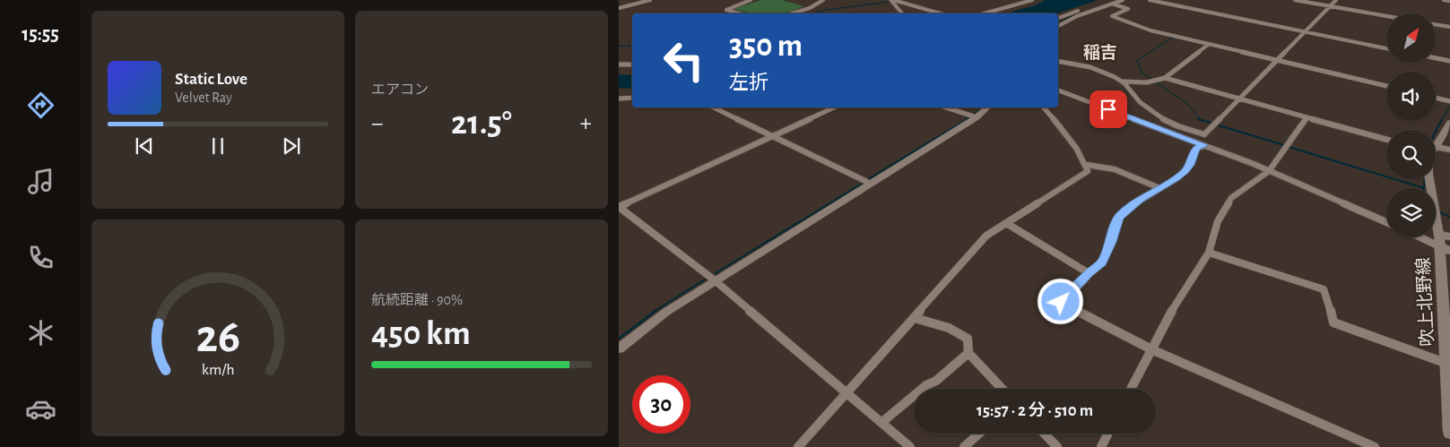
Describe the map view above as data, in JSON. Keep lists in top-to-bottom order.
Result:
{
  "streets": {
    "main road": ["吹上北野線"]
  },
  "districts": ["稲吉"],
  "north": "top right",
  "page": {
    "tabs": "15:55",
    "tile": [
      "エアコン",
      ["航続距離 · 90%", "450 km"]
    ],
    "turn": ["350 m", "左折"],
    "song": ["Static Love", "Velvet Ray"],
    "heat": ["−", "21.5°", "+"],
    "limit": "30",
    "trip": "15:57 · 2 分 · 510 m",
    "gauge": ["26", "km/h"]
  }
}
